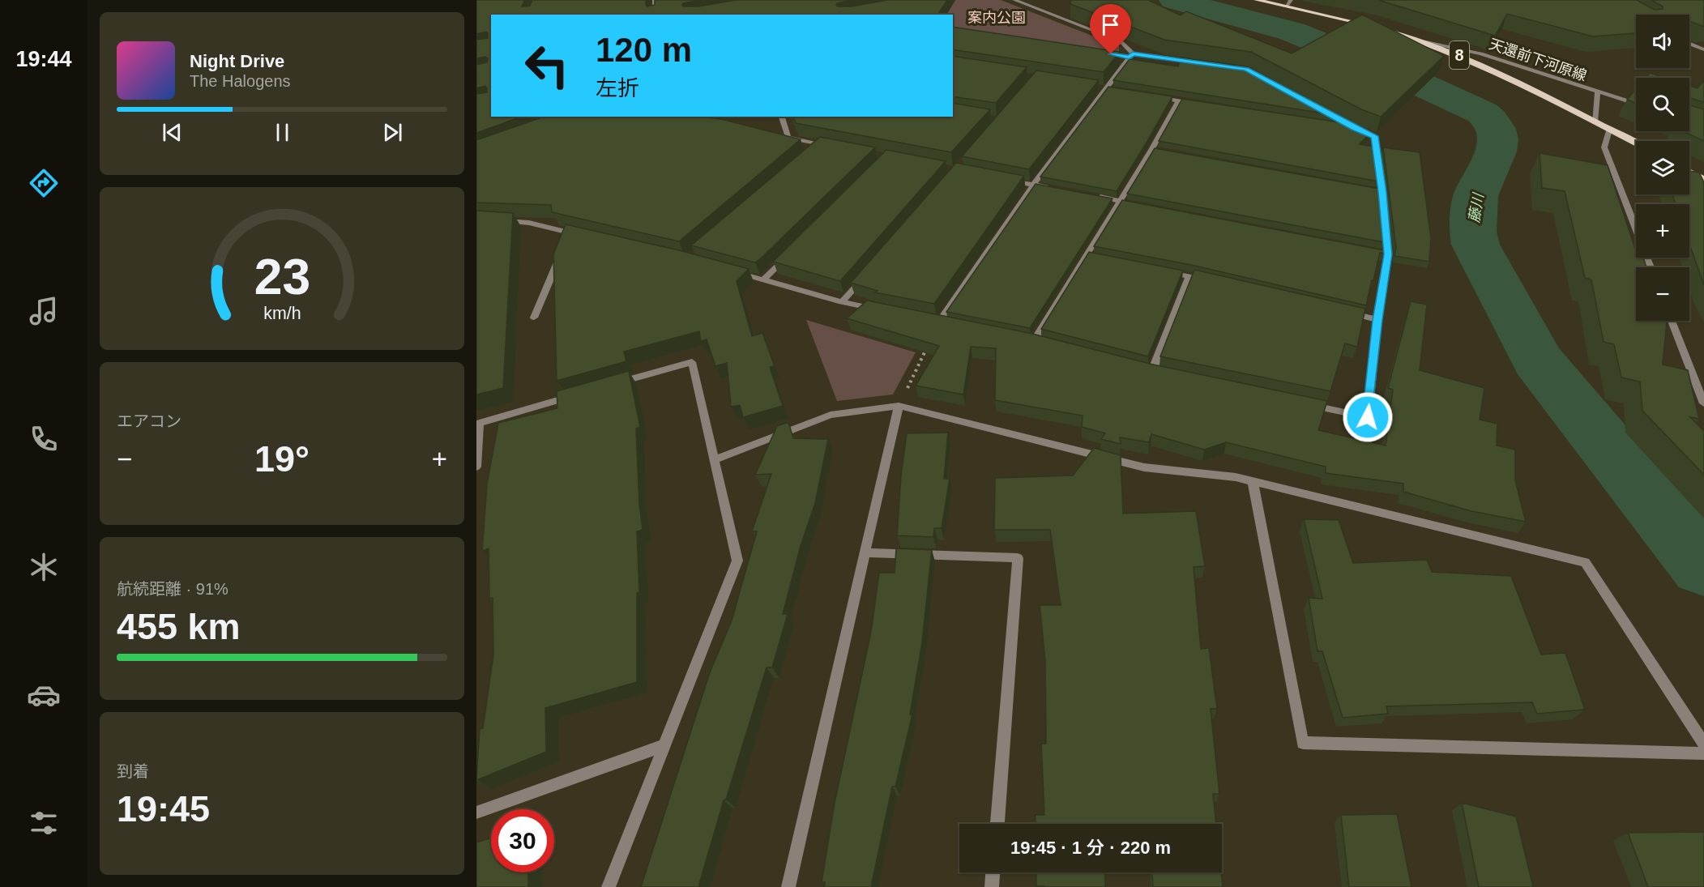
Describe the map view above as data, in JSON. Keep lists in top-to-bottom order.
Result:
{
  "streets": {
    "main road": ["8"],
    "street": ["天還前下河原線"]
  },
  "crossings": [
    ["8", "天還前下河原線"]
  ],
  "water": ["藤川"],
  "parks": ["案内公園"],
  "page": {
    "tabs": "19:44",
    "map_buttons": ["+", "−"],
    "turn": ["120 m", "左折"],
    "song": ["Night Drive", "The Halogens"],
    "tile": [
      "エアコン",
      ["航続距離 · 91%", "455 km"],
      ["到着", "19:45"]
    ],
    "heat": ["−", "19°", "+"],
    "limit": "30",
    "trip": "19:45 · 1 分 · 220 m",
    "gauge": ["23", "km/h"]
  }
}
